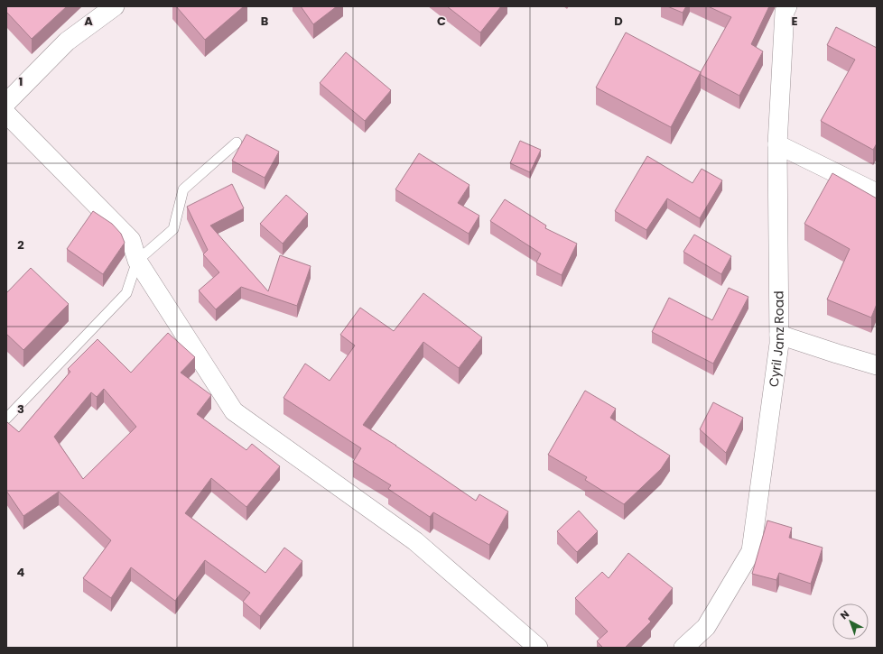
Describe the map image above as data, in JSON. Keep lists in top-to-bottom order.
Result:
{
  "streets": {
    "street": ["Cyril Janz Road"]
  },
  "north": "top left",
  "grid": {
    "columns": [
      "A",
      "B",
      "C",
      "D",
      "E"
    ],
    "rows": [
      "1",
      "2",
      "3",
      "4"
    ]
  }
}
